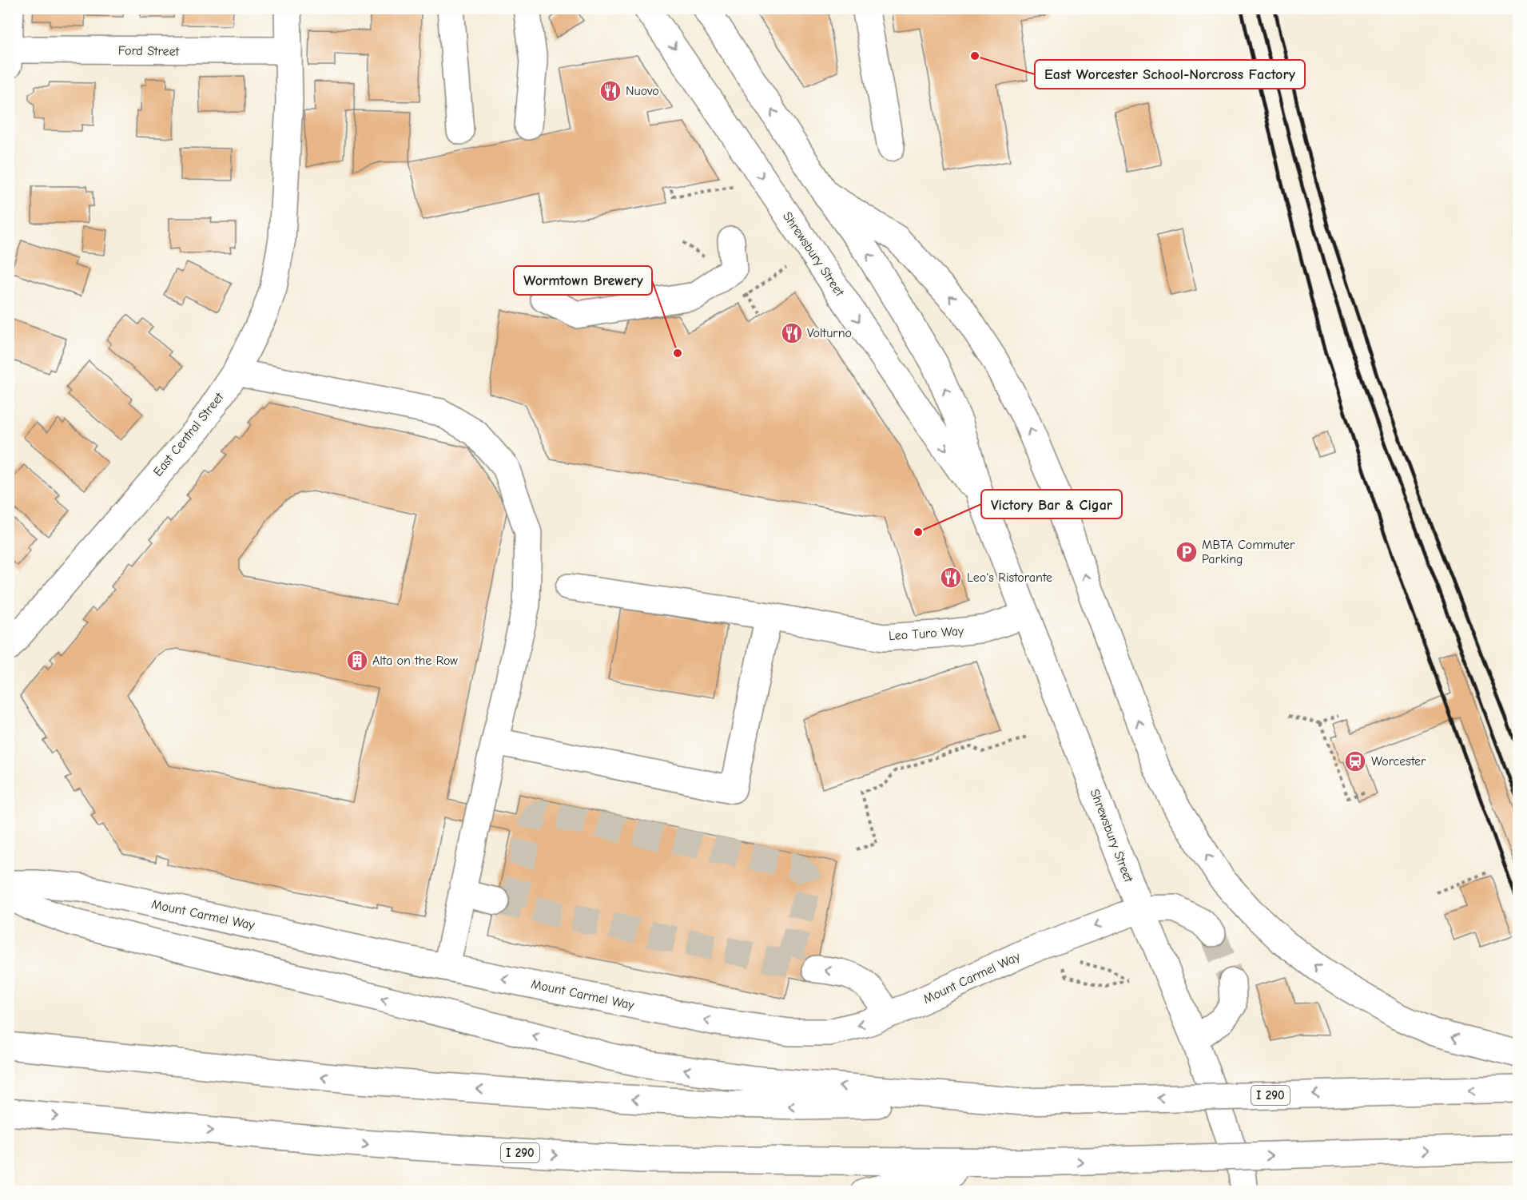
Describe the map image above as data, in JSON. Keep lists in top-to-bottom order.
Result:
{
  "streets": {
    "main road": [
      "Ford Street",
      "Shrewsbury Street",
      "East Central Street",
      "Leo Turo Way",
      "Mount Carmel Way",
      "I 290"
    ]
  },
  "crossings": [
    ["Ford Street", "East Central Street"],
    ["Shrewsbury Street", "Leo Turo Way"],
    ["Shrewsbury Street", "Mount Carmel Way"]
  ],
  "places": {
    "other": ["East Worcester School-Norcross Factory", "Wormtown Brewery", "Victory Bar & Cigar"],
    "restaurant": ["Nuovo", "Volturno", "Leo's Ristorante"],
    "parking": ["MBTA Commuter Parking"],
    "building": ["Alta on the Row"],
    "station": ["Worcester"]
  }
}
